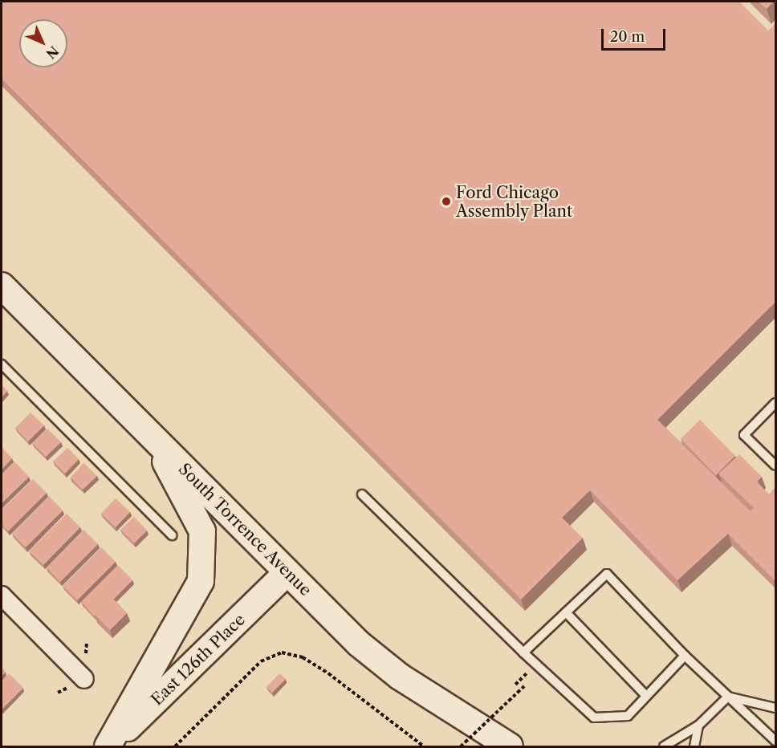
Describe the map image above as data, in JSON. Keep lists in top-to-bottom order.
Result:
{
  "streets": {
    "main road": ["South Torrence Avenue", "East 126th Place"]
  },
  "crossings": [
    ["South Torrence Avenue", "East 126th Place"]
  ],
  "places": ["Ford Chicago Assembly Plant"],
  "scale_bar": "20 m",
  "north": "bottom right"
}
